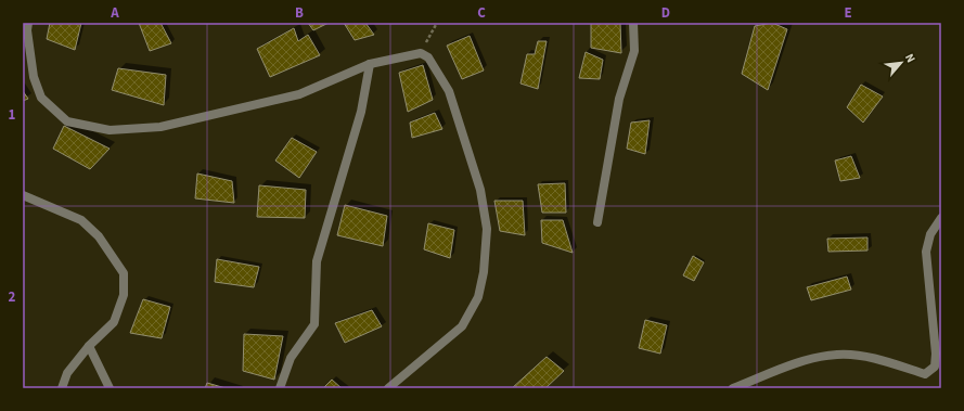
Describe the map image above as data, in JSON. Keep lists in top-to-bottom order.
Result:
{
  "north": "top right",
  "grid": {
    "columns": [
      "A",
      "B",
      "C",
      "D",
      "E"
    ],
    "rows": ["1", "2"]
  }
}
